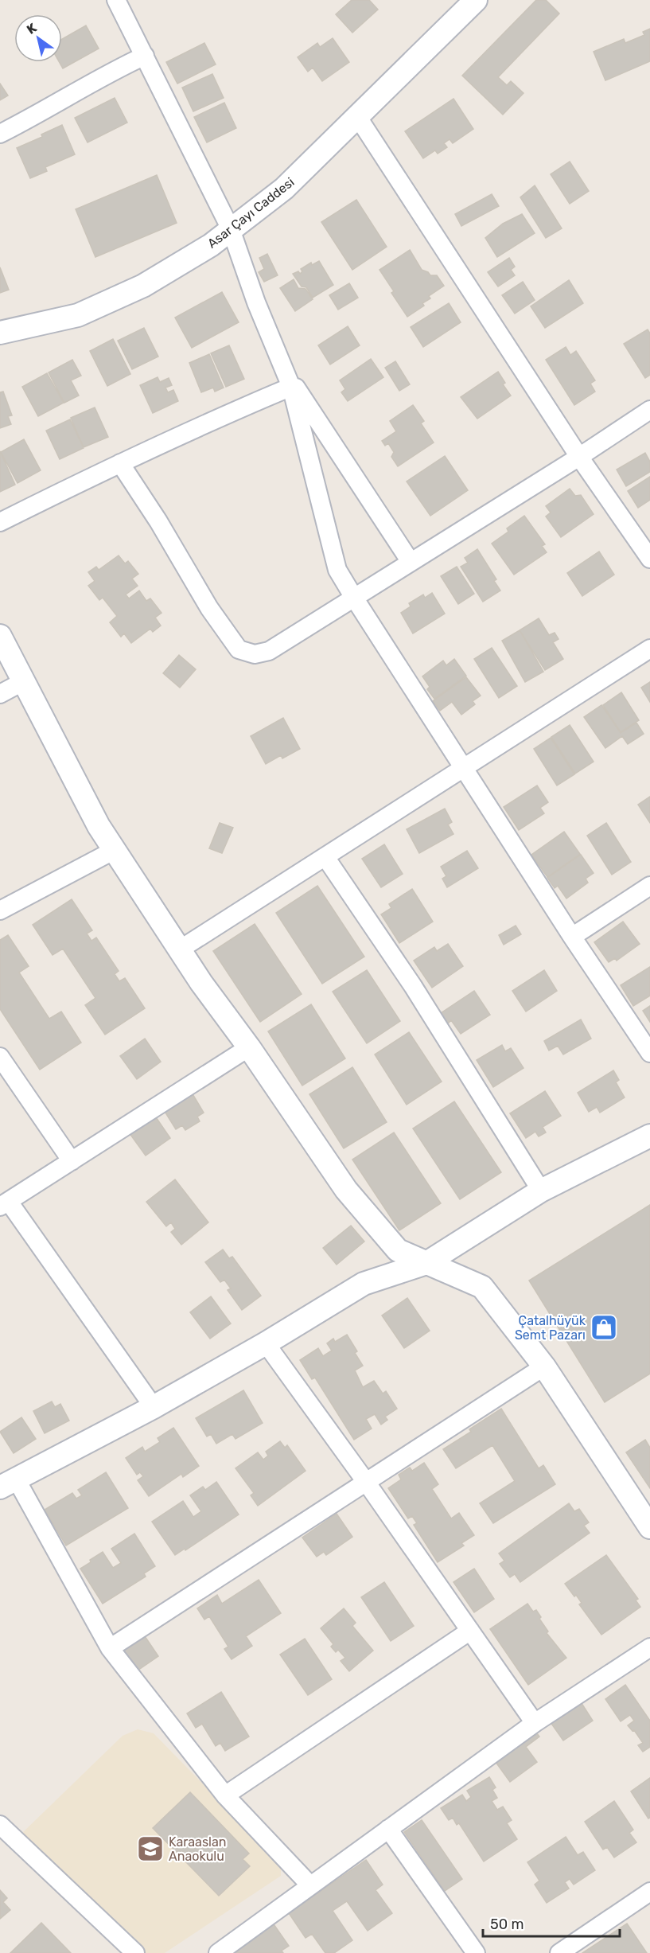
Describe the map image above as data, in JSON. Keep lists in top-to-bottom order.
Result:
{
  "streets": {
    "street": ["Asar Çayı Caddesi"]
  },
  "places": {
    "shop": ["Çatalhüyük Semt Pazarı"],
    "school or university": ["Karaaslan Anaokulu"]
  },
  "scale_bar": "50 m",
  "north": "top left"
}
